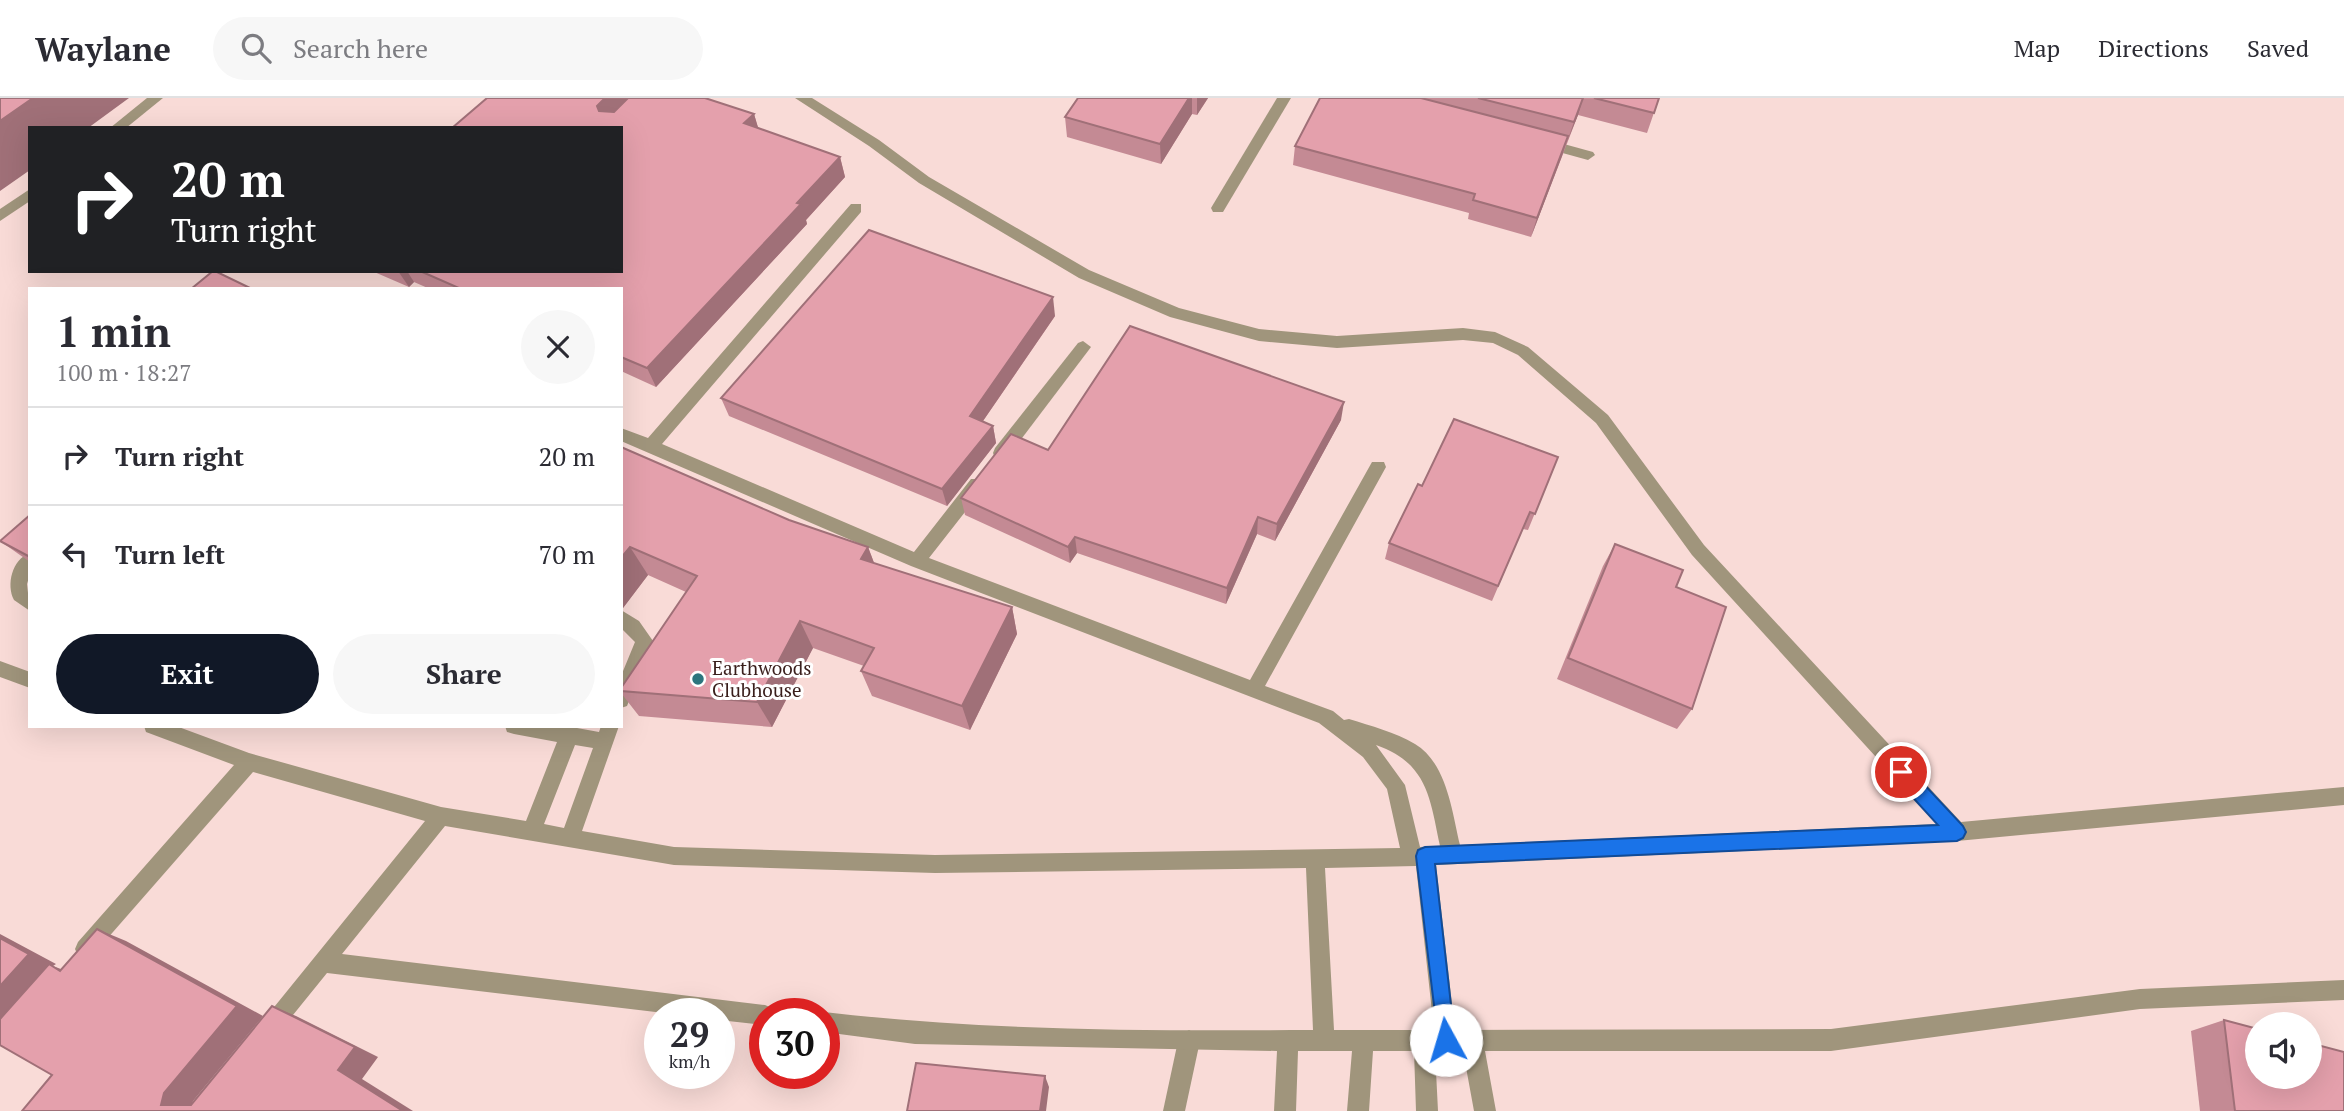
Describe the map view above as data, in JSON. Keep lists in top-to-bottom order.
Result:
{
  "places": ["Earthwoods Clubhouse"],
  "page": {
    "header": "Waylane",
    "search": "Search here",
    "nav": ["Map", "Directions", "Saved"],
    "turn": ["20 m", "Turn right"],
    "heading": ["1 min", "100 m · 18:27"],
    "list": [
      {
        "name": "Turn right",
        "value": "20 m"
      },
      {
        "name": "Turn left",
        "value": "70 m"
      }
    ],
    "buttons": ["Exit", "Share"],
    "speed": "29 km/h",
    "limit": "30"
  }
}
